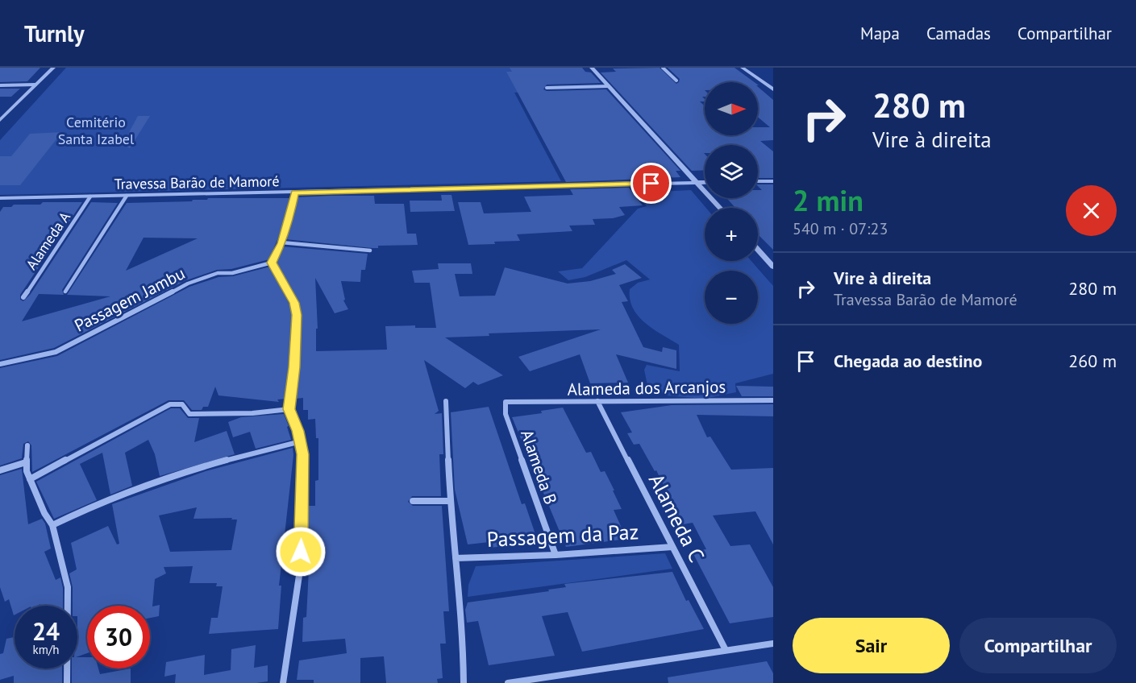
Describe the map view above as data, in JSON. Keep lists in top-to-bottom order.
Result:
{
  "streets": {
    "street": [
      "Travessa Barão de Mamoré",
      "Alameda A",
      "Passagem Jambu",
      "Alameda dos Arcanjos",
      "Alameda B",
      "Alameda C",
      "Passagem da Paz"
    ]
  },
  "crossings": [
    ["Travessa Barão de Mamoré", "Alameda A"],
    ["Alameda dos Arcanjos", "Alameda B"],
    ["Alameda dos Arcanjos", "Alameda C"],
    ["Alameda B", "Passagem da Paz"],
    ["Alameda C", "Passagem da Paz"]
  ],
  "parks": ["Cemitério Santa Izabel"],
  "north": "right",
  "page": {
    "header": "Turnly",
    "nav": ["Mapa", "Camadas", "Compartilhar"],
    "turn": ["280 m", "Vire à direita"],
    "map_buttons": ["+", "−"],
    "heading": ["2 min", "540 m · 07:23"],
    "list": [
      {
        "name": "Vire à direita",
        "note": "Travessa Barão de Mamoré",
        "value": "280 m"
      },
      {
        "name": "Chegada ao destino",
        "value": "260 m"
      }
    ],
    "speed": "24 km/h",
    "limit": "30",
    "buttons": ["Sair", "Compartilhar"]
  }
}
